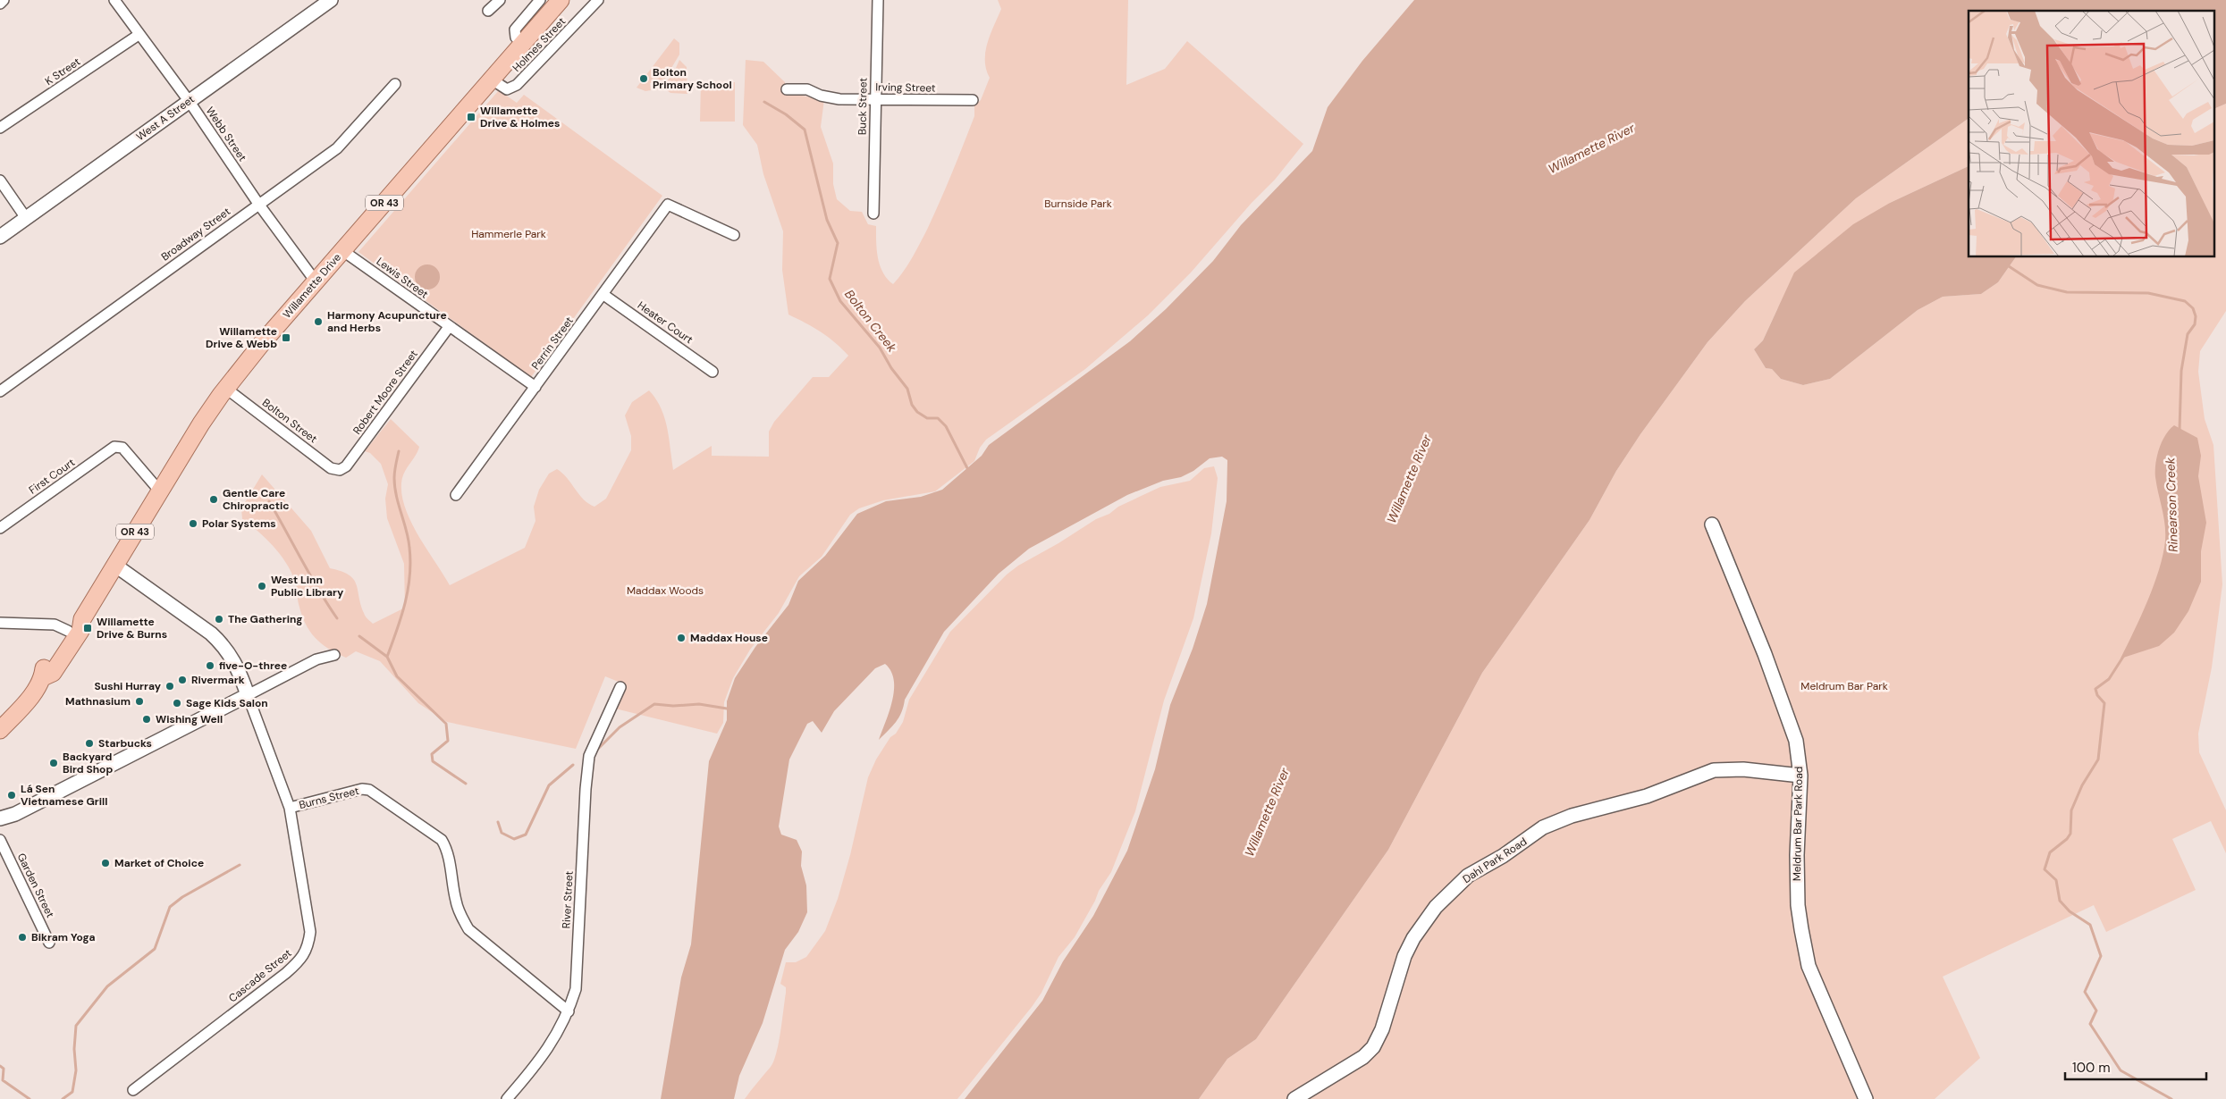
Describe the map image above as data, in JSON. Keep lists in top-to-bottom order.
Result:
{
  "streets": {
    "main road": ["OR 43", "Willamette Drive"],
    "street": [
      "Holmes Street",
      "K Street",
      "Irving Street",
      "Buck Street",
      "West A Street",
      "Webb Street",
      "Broadway Street",
      "Lewis Street",
      "Heater Court",
      "Perrin Street",
      "Robert Moore Street",
      "Bolton Street",
      "First Court",
      "Burns Street",
      "Meldrum Bar Park Road",
      "Dahl Park Road",
      "Garden Street",
      "River Street",
      "Cascade Street"
    ]
  },
  "crossings": [
    ["Holmes Street", "Willamette Drive"],
    ["K Street", "Webb Street"],
    ["Irving Street", "Buck Street"],
    ["West A Street", "Webb Street"],
    ["Webb Street", "Broadway Street"],
    ["Webb Street", "Willamette Drive"],
    ["Lewis Street", "Willamette Drive"],
    ["Lewis Street", "Perrin Street"],
    ["Lewis Street", "Robert Moore Street"],
    ["Willamette Drive", "Bolton Street"],
    ["Willamette Drive", "First Court"],
    ["Willamette Drive", "Burns Street"],
    ["Heater Court", "Perrin Street"],
    ["Robert Moore Street", "Bolton Street"],
    ["Burns Street", "River Street"],
    ["Burns Street", "Cascade Street"],
    ["Meldrum Bar Park Road", "Dahl Park Road"]
  ],
  "water": ["Willamette River", "Bolton Creek", "Rinearson Creek"],
  "parks": [
    "Burnside Park",
    "Hammerle Park",
    "Maddax Woods",
    "Meldrum Bar Park"
  ],
  "places": {
    "other": [
      "Bolton Primary School",
      "Harmony Acupuncture and Herbs",
      "Gentle Care Chiropractic",
      "Polar Systems",
      "West Linn Public Library",
      "The Gathering",
      "Maddax House",
      "five-O-three",
      "Rivermark",
      "Sushi Hurray",
      "Mathnasium",
      "Sage Kids Salon",
      "Wishing Well",
      "Starbucks",
      "Backyard Bird Shop",
      "Lá Sen Vietnamese Grill",
      "Market of Choice",
      "Bikram Yoga"
    ],
    "transit": ["Willamette Drive & Holmes", "Willamette Drive & Webb", "Willamette Drive & Burns"]
  },
  "scale_bar": "100 m"
}
